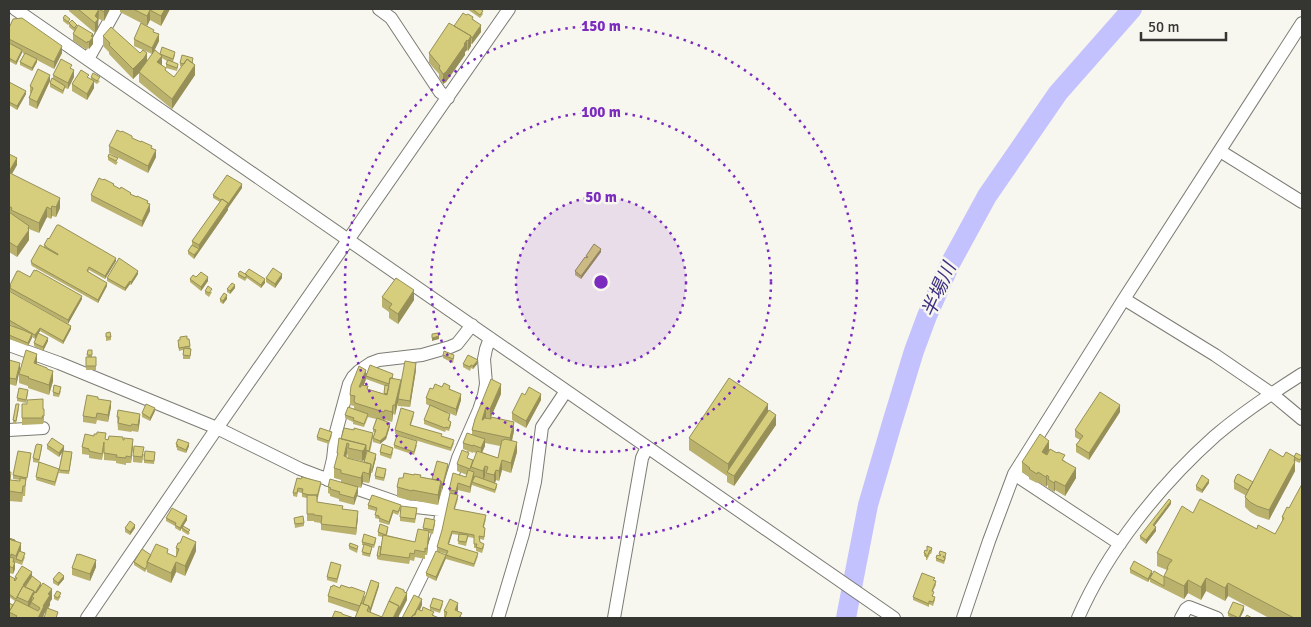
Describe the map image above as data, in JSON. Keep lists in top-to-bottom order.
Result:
{
  "water": ["半場川"],
  "scale_bar": "50 m",
  "rings": ["150 m", "100 m", "50 m"]
}
